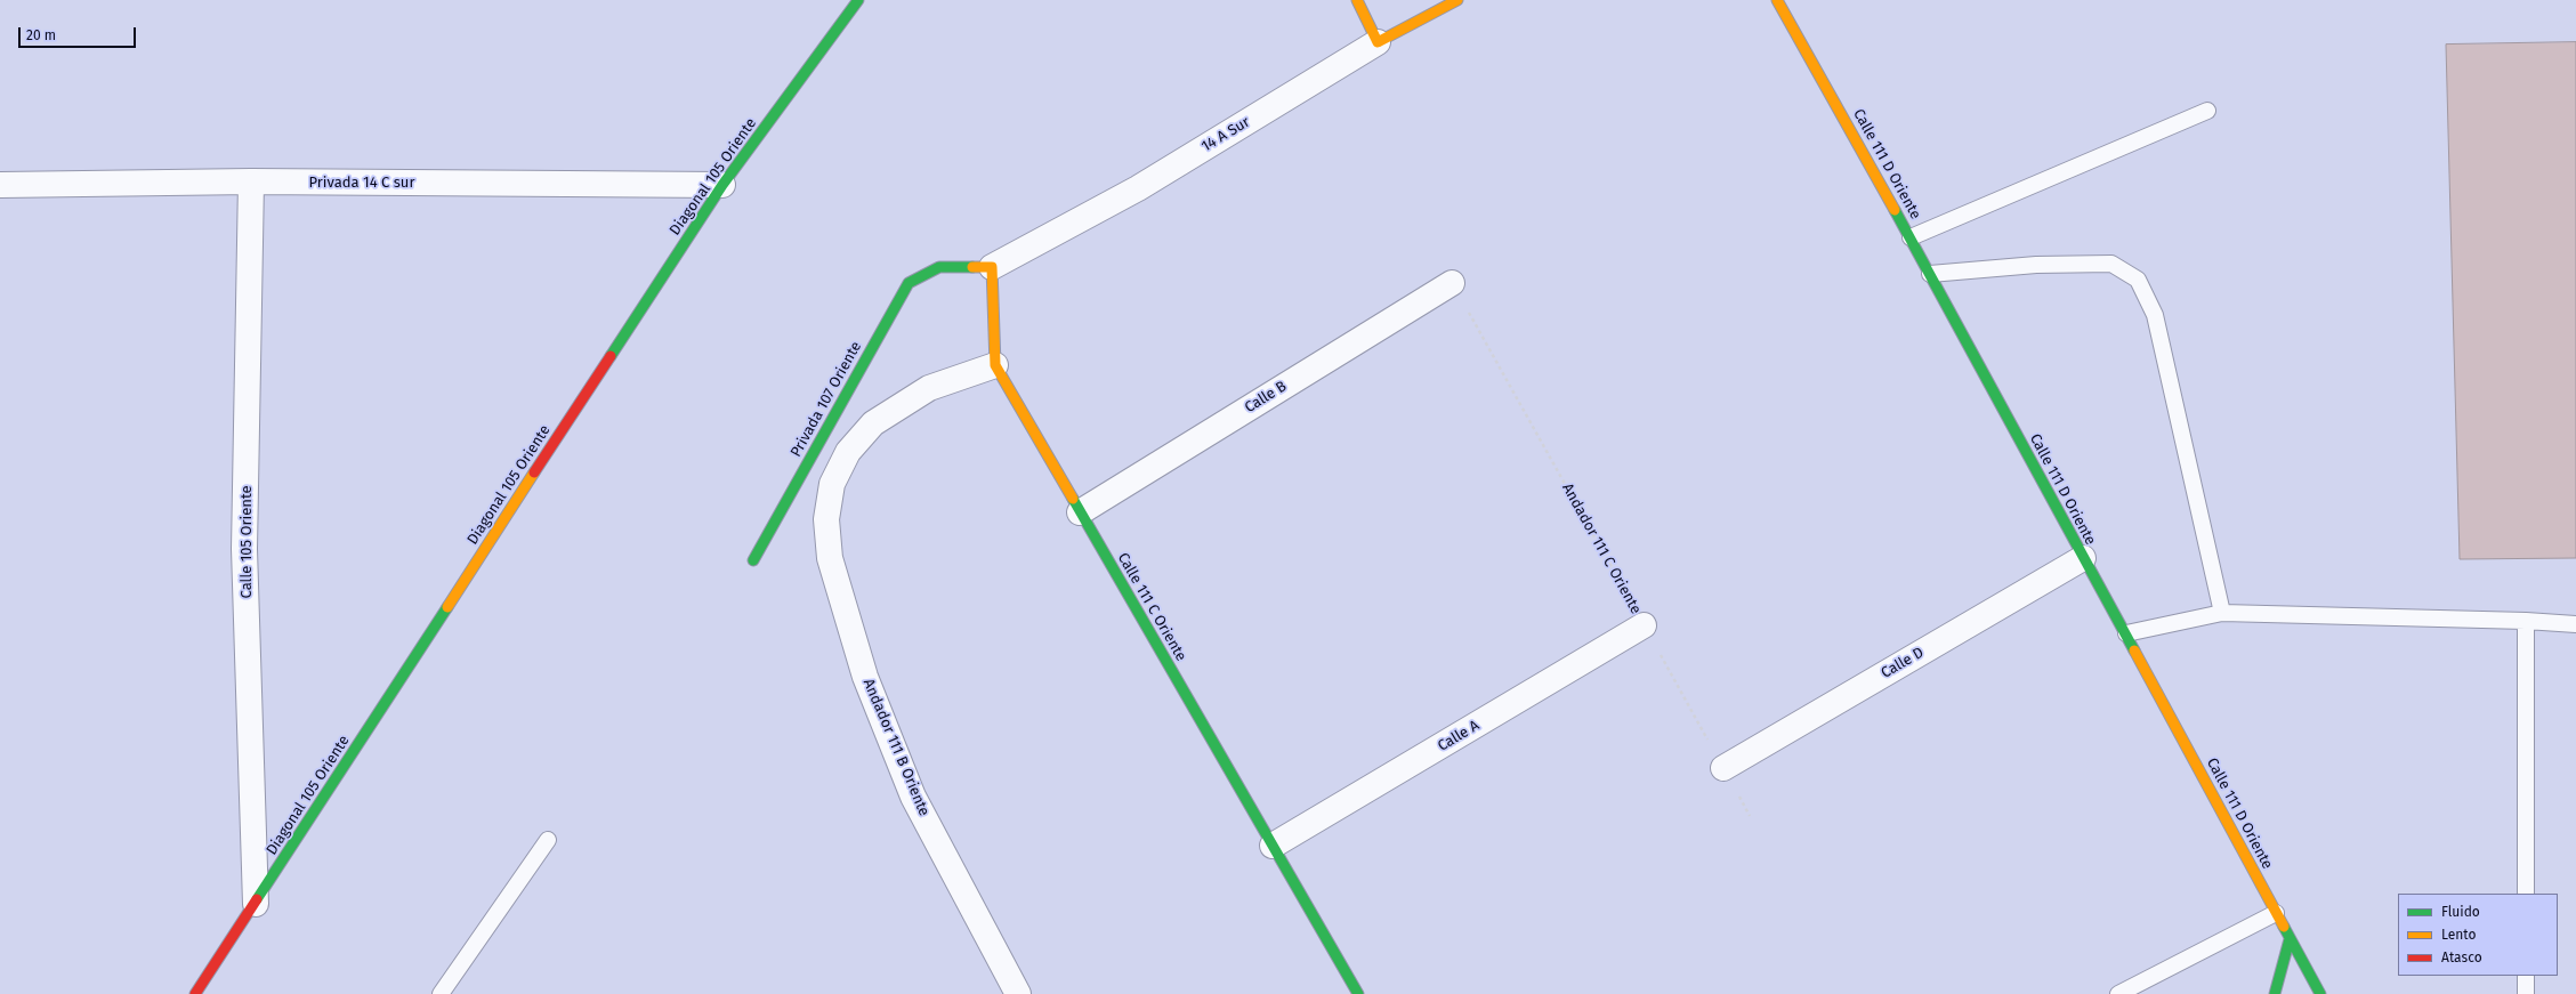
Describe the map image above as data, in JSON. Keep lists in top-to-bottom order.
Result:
{
  "streets": {
    "street": [
      "14 A Sur",
      "Calle 111 D Oriente",
      "Diagonal 105 Oriente",
      "Privada 14 C sur",
      "Calle B",
      "Privada 107 Oriente",
      "Calle 105 Oriente",
      "Calle 111 C Oriente",
      "Calle D",
      "Calle A",
      "Andador 111 B Oriente"
    ],
    "path": ["Andador 111 C Oriente"]
  },
  "crossings": [
    ["14 A Sur", "Privada 107 Oriente"],
    ["14 A Sur", "Calle 111 C Oriente"],
    ["Calle 111 D Oriente", "Calle D"],
    ["Diagonal 105 Oriente", "Privada 14 C sur"],
    ["Diagonal 105 Oriente", "Calle 105 Oriente"],
    ["Privada 14 C sur", "Calle 105 Oriente"],
    ["Calle B", "Andador 111 C Oriente"],
    ["Calle B", "Calle 111 C Oriente"],
    ["Privada 107 Oriente", "Calle 111 C Oriente"],
    ["Andador 111 C Oriente", "Calle D"],
    ["Andador 111 C Oriente", "Calle A"],
    ["Calle 111 C Oriente", "Calle A"],
    ["Calle 111 C Oriente", "Andador 111 B Oriente"]
  ],
  "legend": ["Fluido", "Lento", "Atasco"],
  "scale_bar": "20 m"
}
